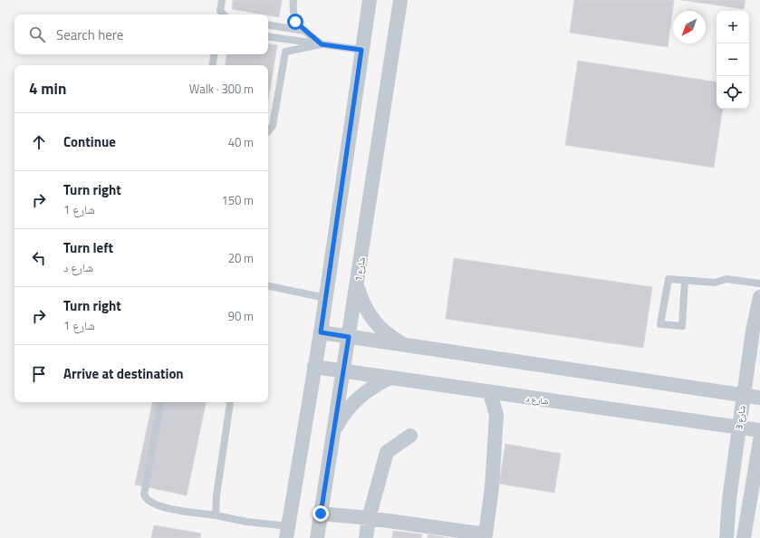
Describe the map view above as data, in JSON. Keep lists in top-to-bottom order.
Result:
{
  "streets": {
    "street": ["شارع 1", "شارع د", "شارع 3"]
  },
  "crossings": [
    ["شارع 1", "شارع د"],
    ["شارع د", "شارع 3"]
  ],
  "north": "bottom left",
  "page": {
    "map_buttons": ["+", "−"],
    "search": "Search here",
    "heading": ["4 min", "Walk · 300 m"],
    "list": [
      ["Continue", "40 m"],
      ["Turn right", "شارع 1", "150 m"],
      ["Turn left", "شارع د", "20 m"],
      ["Turn right", "شارع 1", "90 m"],
      "Arrive at destination"
    ]
  }
}
